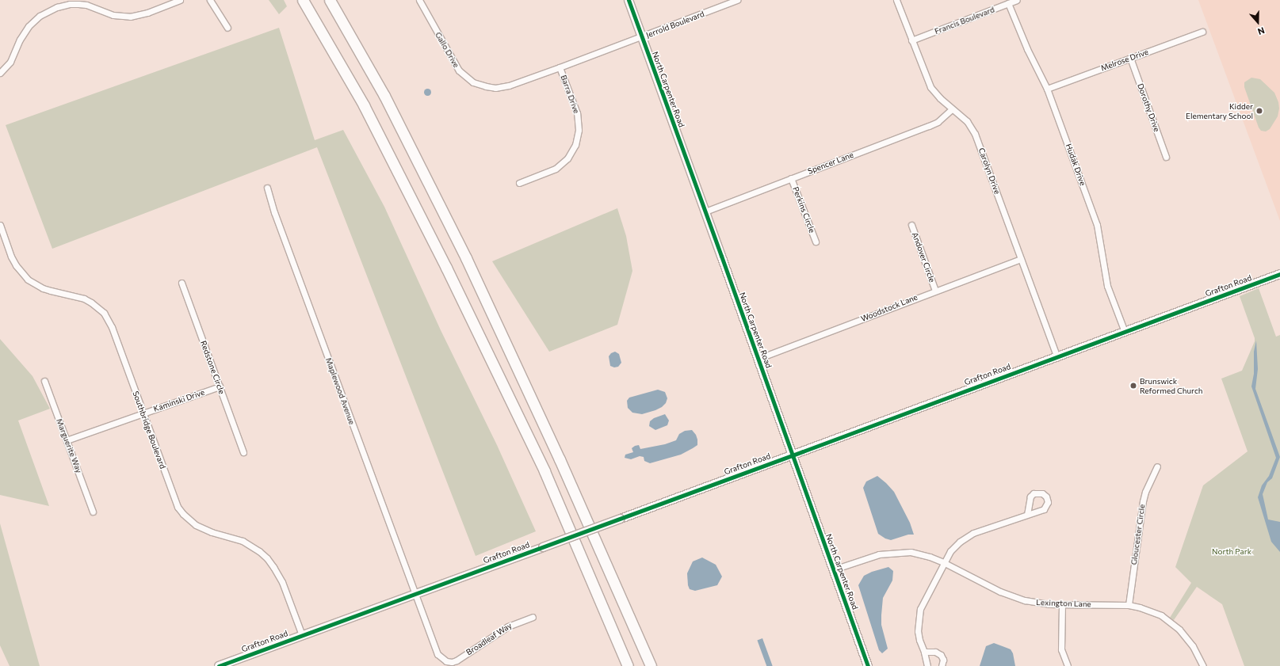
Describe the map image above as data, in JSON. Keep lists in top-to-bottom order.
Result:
{
  "streets": {
    "street": [
      "Francis Boulevard",
      "Jerrold Boulevard",
      "Gallo Drive",
      "Melrose Drive",
      "North Carpenter Road",
      "Barra Drive",
      "Dorothy Drive",
      "Spencer Lane",
      "Hudak Drive",
      "Carolyn Drive",
      "Perkins Circle",
      "Andover Circle",
      "Grafton Road",
      "Woodstock Lane",
      "Redstone Circle",
      "Maplewood Avenue",
      "Kaminski Drive",
      "Southbridge Boulevard",
      "Marguerite Way",
      "Gloucester Circle",
      "Lexington Lane",
      "Broadleaf Way"
    ]
  },
  "crossings": [
    ["Francis Boulevard", "Hudak Drive"],
    ["Francis Boulevard", "Carolyn Drive"],
    ["Jerrold Boulevard", "Gallo Drive"],
    ["Jerrold Boulevard", "North Carpenter Road"],
    ["Jerrold Boulevard", "Barra Drive"],
    ["Gallo Drive", "Barra Drive"],
    ["Melrose Drive", "Dorothy Drive"],
    ["Melrose Drive", "Hudak Drive"],
    ["North Carpenter Road", "Spencer Lane"],
    ["North Carpenter Road", "Grafton Road"],
    ["North Carpenter Road", "Woodstock Lane"],
    ["North Carpenter Road", "Lexington Lane"],
    ["Spencer Lane", "Carolyn Drive"],
    ["Spencer Lane", "Perkins Circle"],
    ["Hudak Drive", "Grafton Road"],
    ["Carolyn Drive", "Grafton Road"],
    ["Carolyn Drive", "Woodstock Lane"],
    ["Andover Circle", "Woodstock Lane"],
    ["Grafton Road", "Maplewood Avenue"],
    ["Grafton Road", "Southbridge Boulevard"],
    ["Grafton Road", "Broadleaf Way"],
    ["Redstone Circle", "Kaminski Drive"],
    ["Maplewood Avenue", "Broadleaf Way"],
    ["Kaminski Drive", "Southbridge Boulevard"],
    ["Kaminski Drive", "Marguerite Way"],
    ["Gloucester Circle", "Lexington Lane"]
  ],
  "parks": ["North Park"],
  "places": ["Kidder Elementary School", "Brunswick Reformed Church"],
  "north": "bottom"
}
